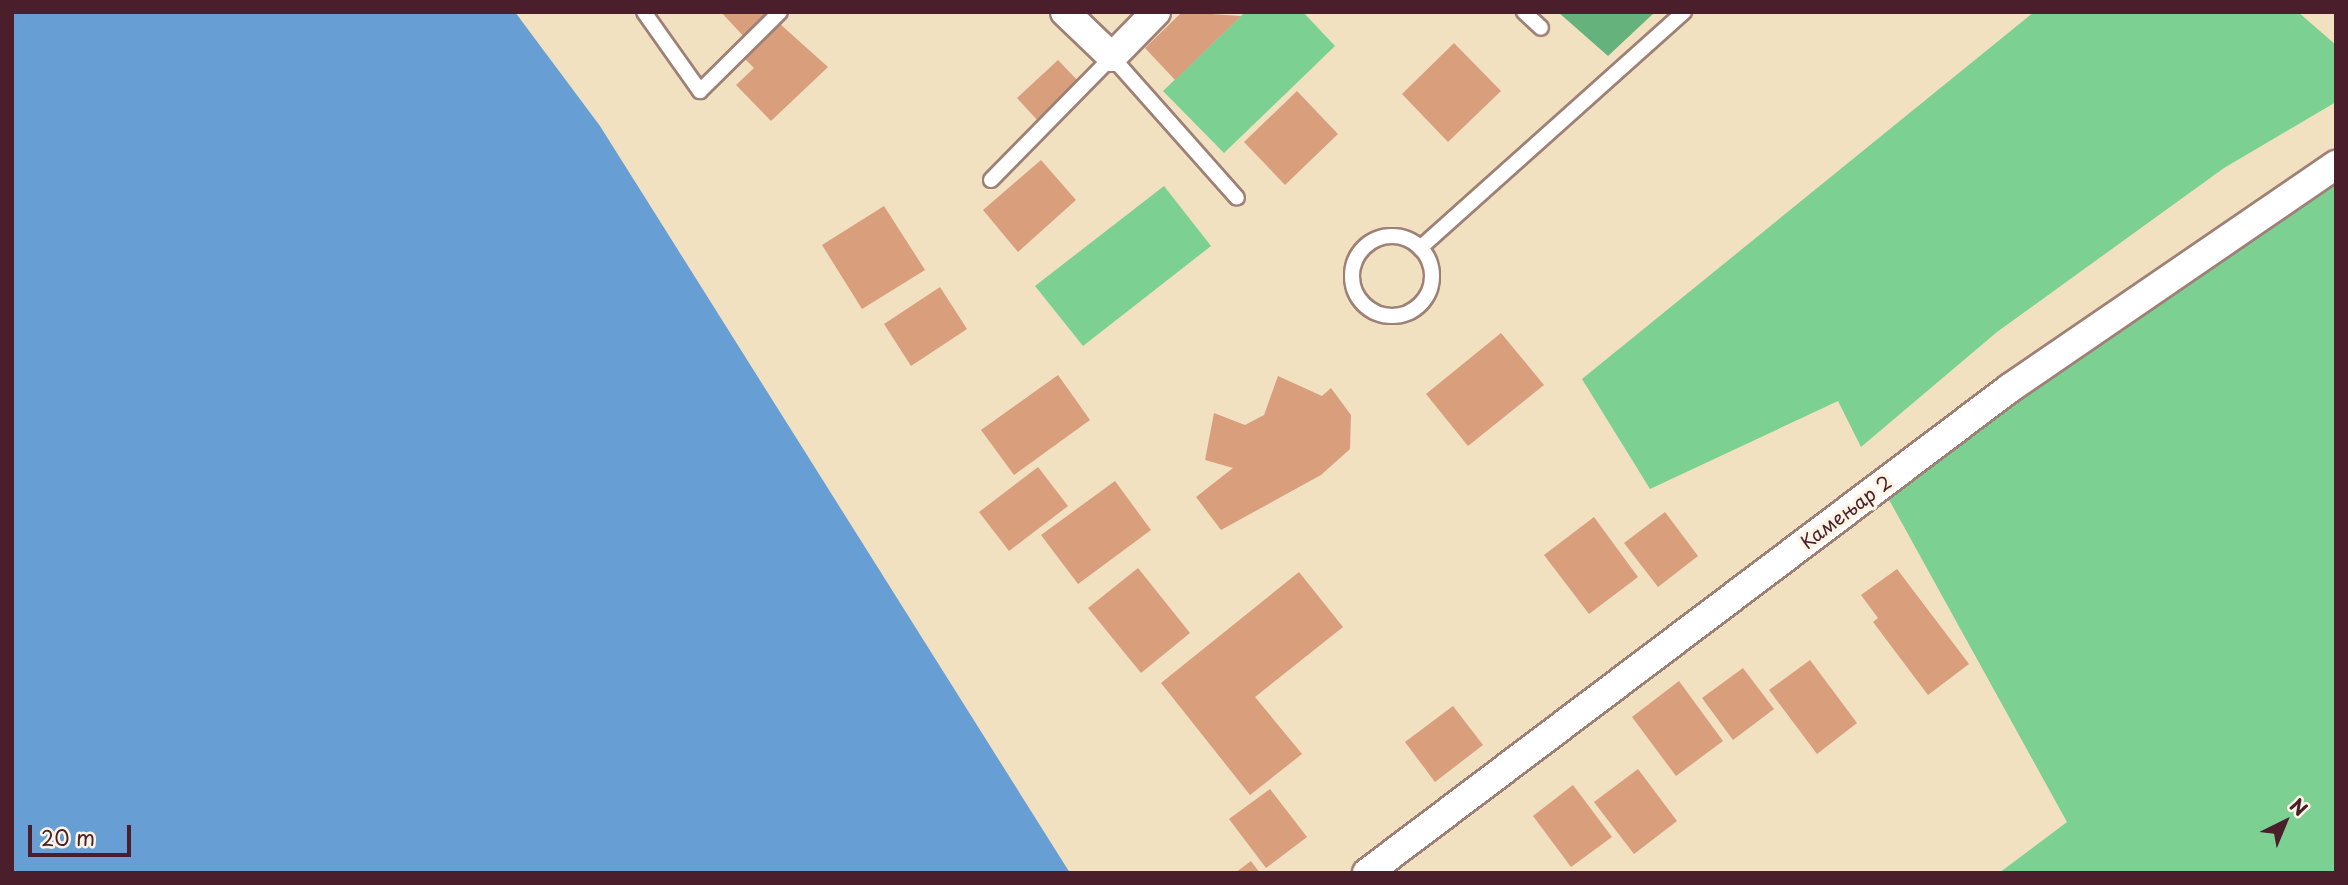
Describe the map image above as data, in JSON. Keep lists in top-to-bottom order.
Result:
{
  "streets": {
    "street": ["Камењар 2"]
  },
  "scale_bar": "20 m",
  "north": "top right"
}
